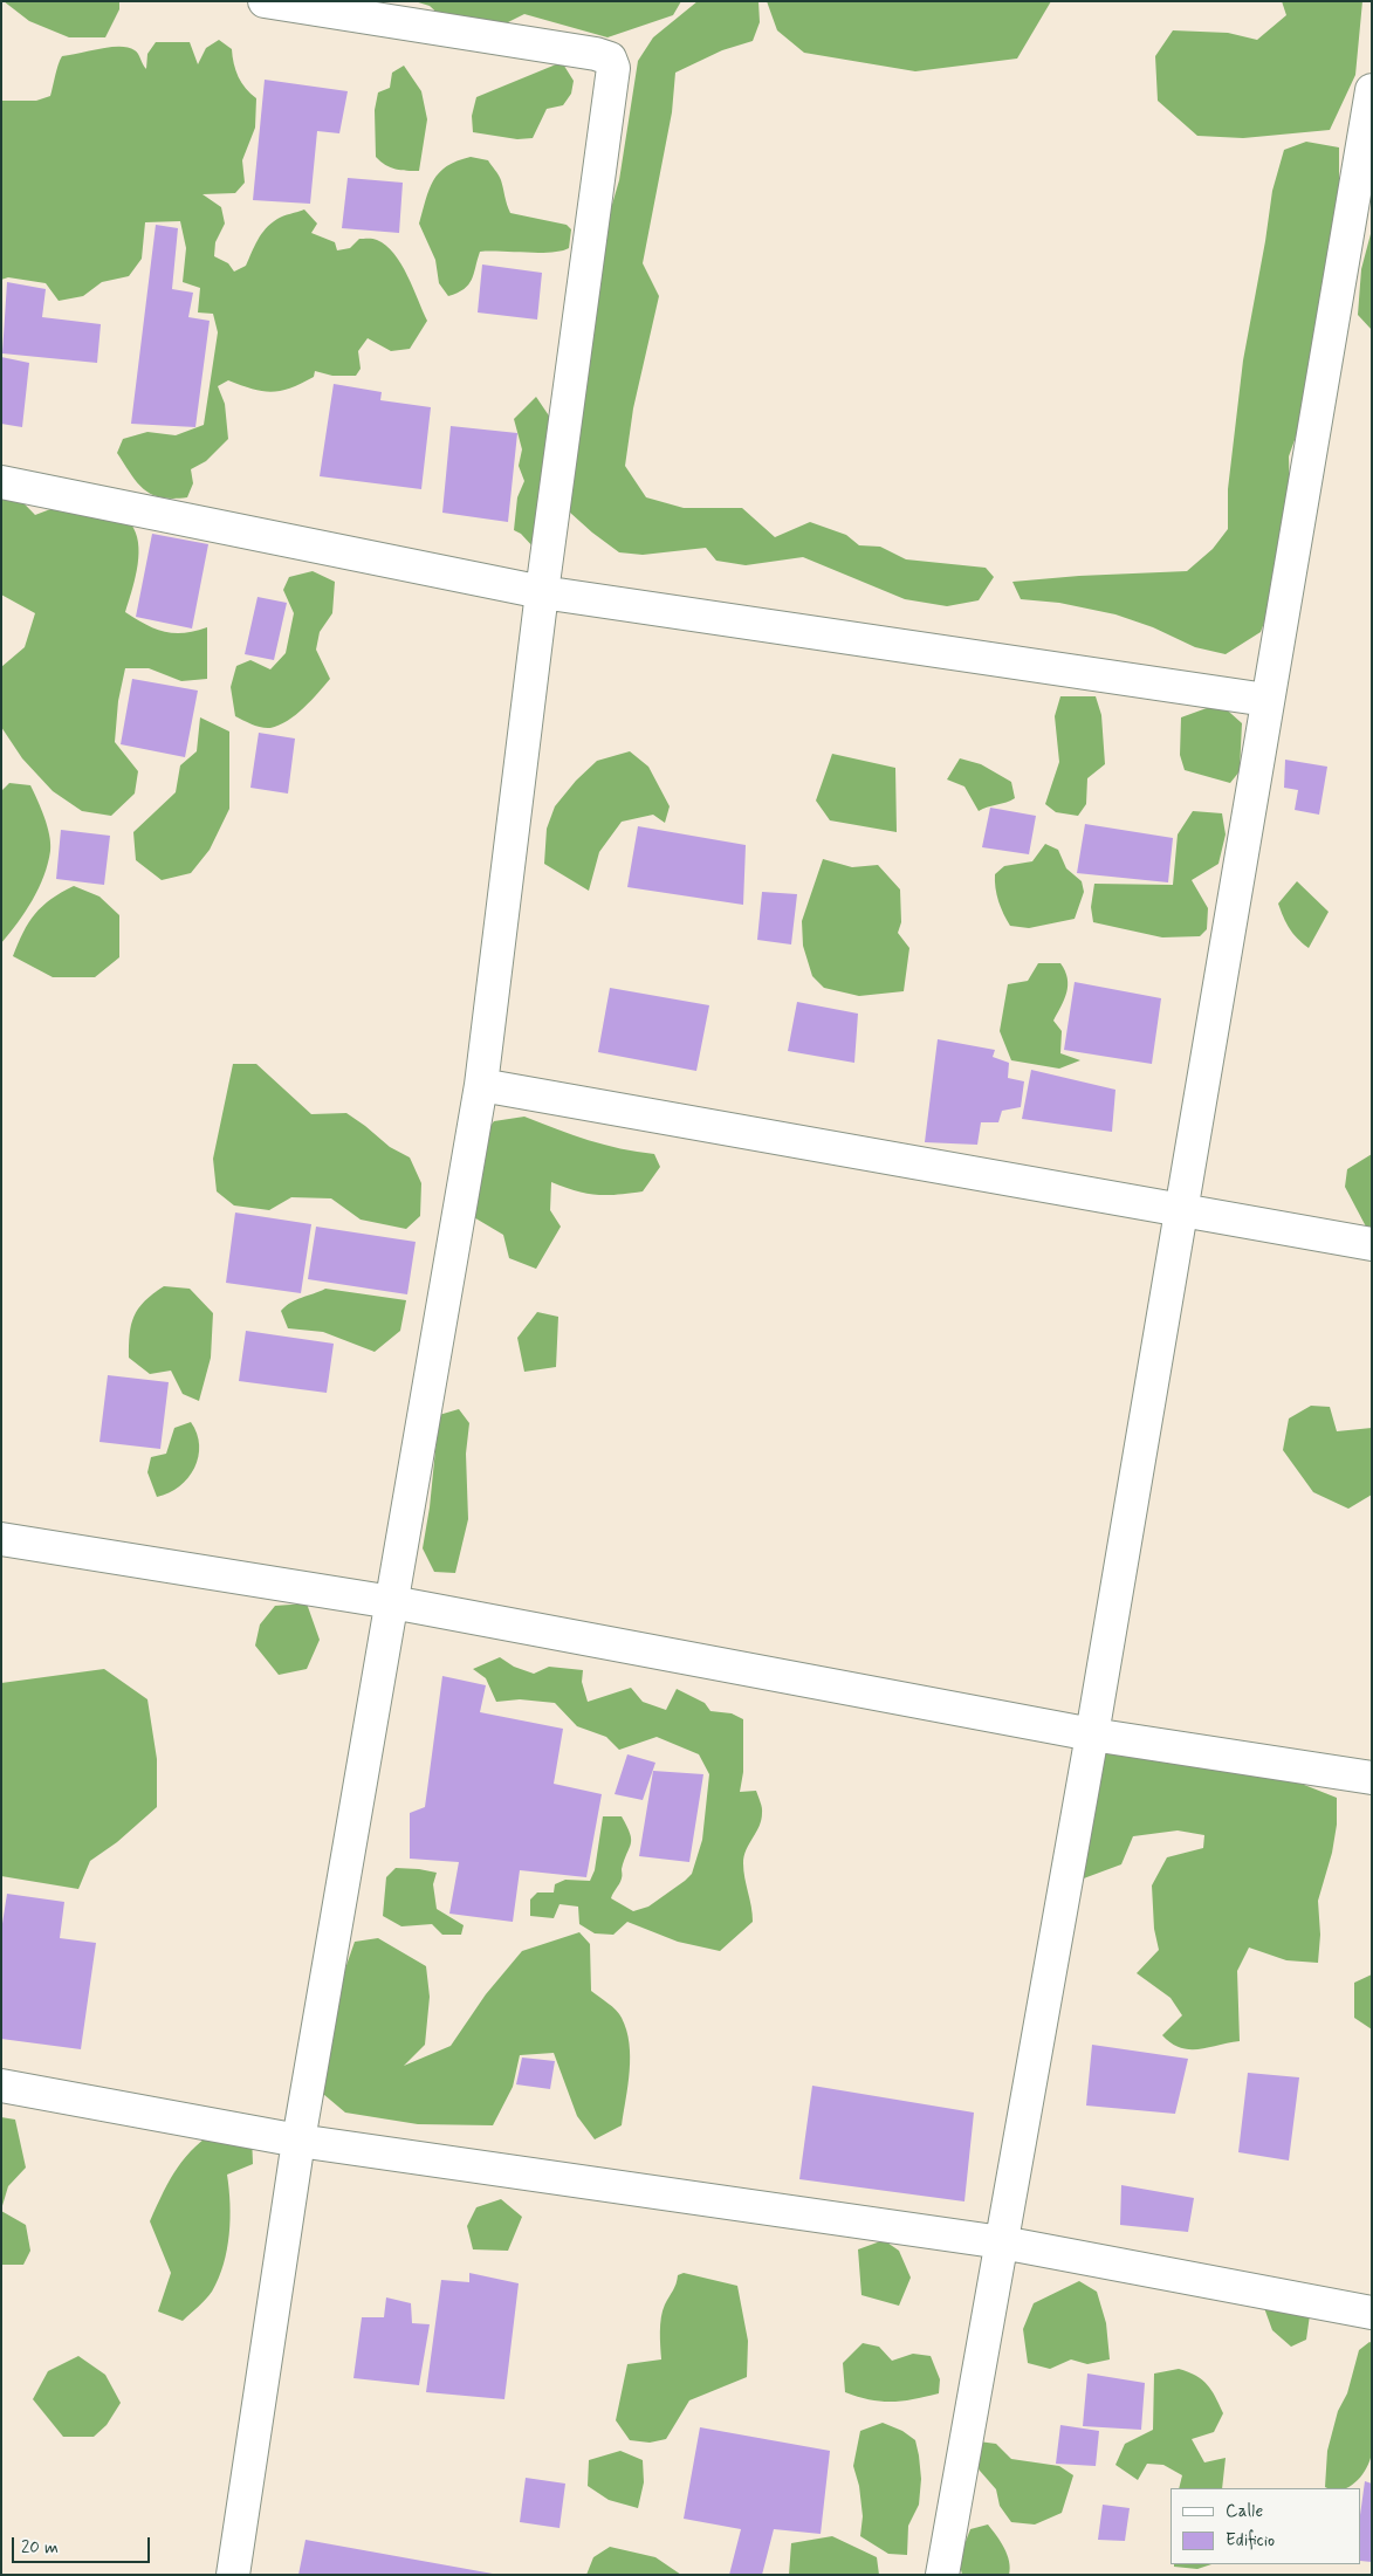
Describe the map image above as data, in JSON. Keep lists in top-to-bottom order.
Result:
{
  "legend": ["Calle", "Edificio"],
  "scale_bar": "20 m"
}
